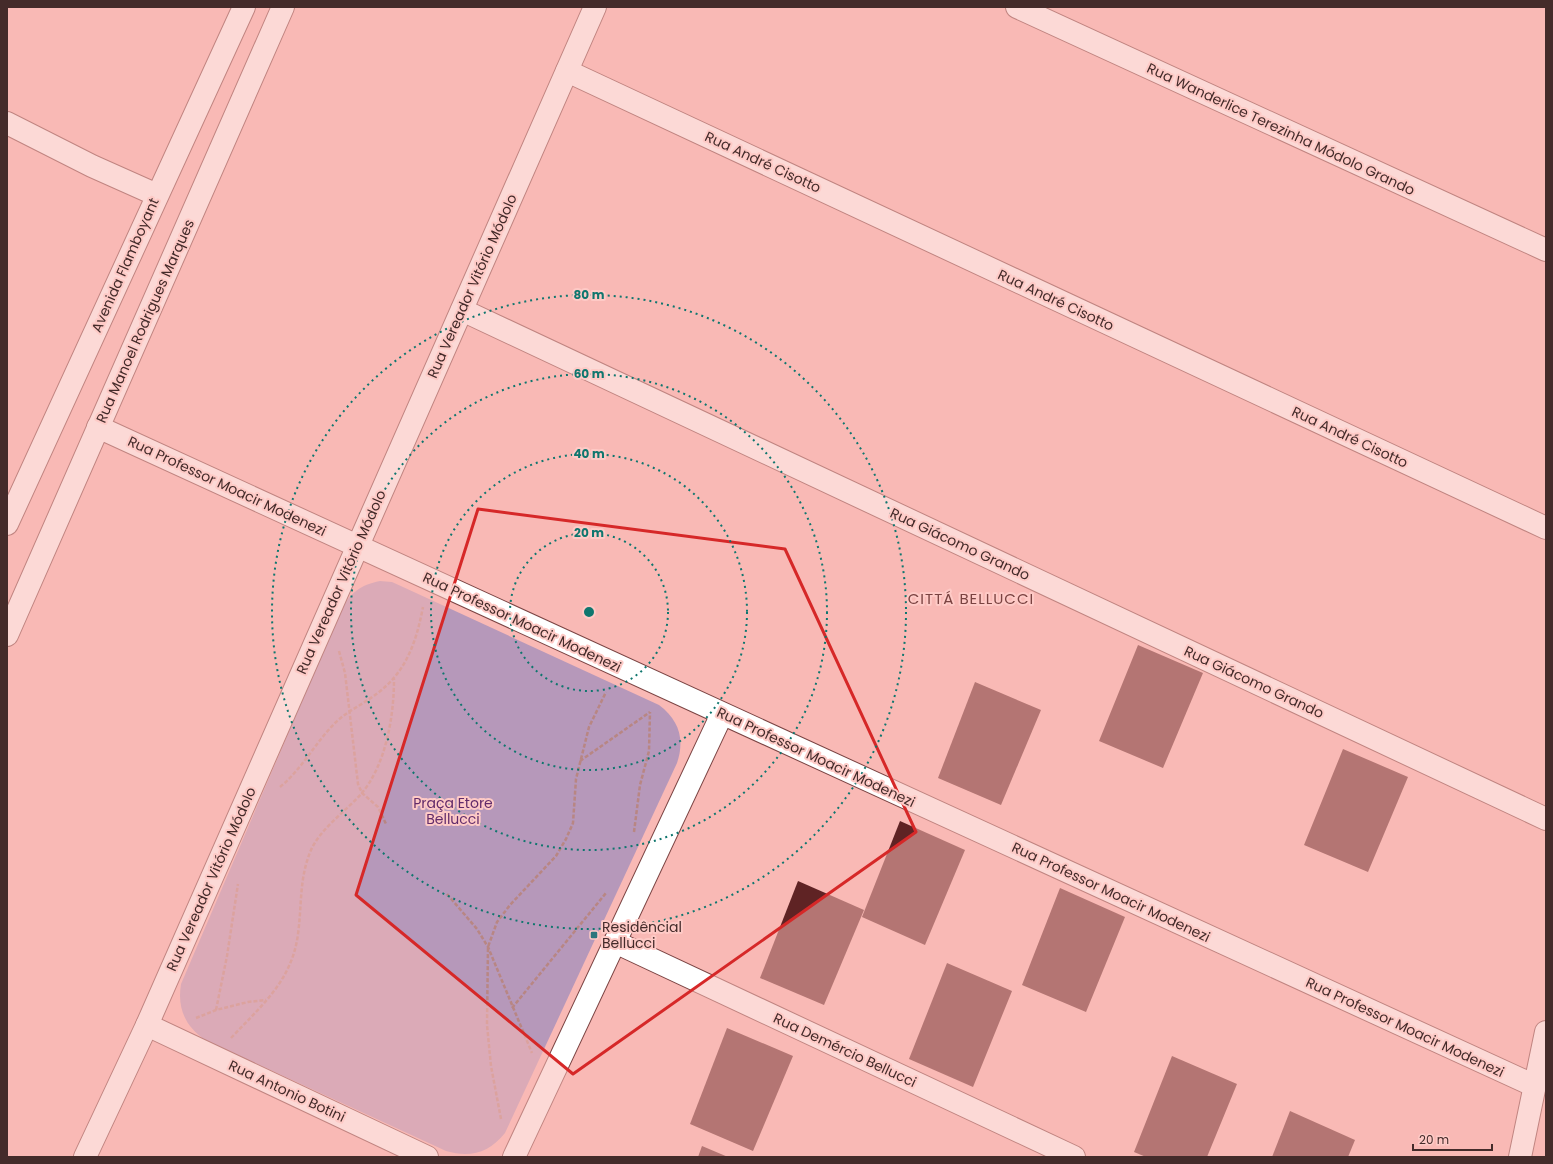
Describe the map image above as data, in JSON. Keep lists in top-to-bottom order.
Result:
{
  "streets": {
    "street": [
      "Rua Wanderlice Terezinha Módolo Grando",
      "Rua André Cisotto",
      "Avenida Flamboyant",
      "Rua Vereador Vitório Módolo",
      "Rua Manoel Rodrigues Marques",
      "Rua Professor Moacir Modenezi",
      "Rua Giácomo Grando",
      "Rua Demércio Bellucci",
      "Rua Antonio Botini"
    ]
  },
  "crossings": [
    ["Rua André Cisotto", "Rua Vereador Vitório Módolo"],
    ["Rua Vereador Vitório Módolo", "Rua Professor Moacir Modenezi"],
    ["Rua Vereador Vitório Módolo", "Rua Giácomo Grando"],
    ["Rua Vereador Vitório Módolo", "Rua Antonio Botini"],
    ["Rua Manoel Rodrigues Marques", "Rua Professor Moacir Modenezi"]
  ],
  "districts": ["CITTÁ BELLUCCI"],
  "parks": ["Praça Etore Bellucci"],
  "places": {
    "transit": ["Residêncial Bellucci"]
  },
  "scale_bar": "20 m",
  "rings": [
    "80 m",
    "60 m",
    "40 m",
    "20 m"
  ]
}
